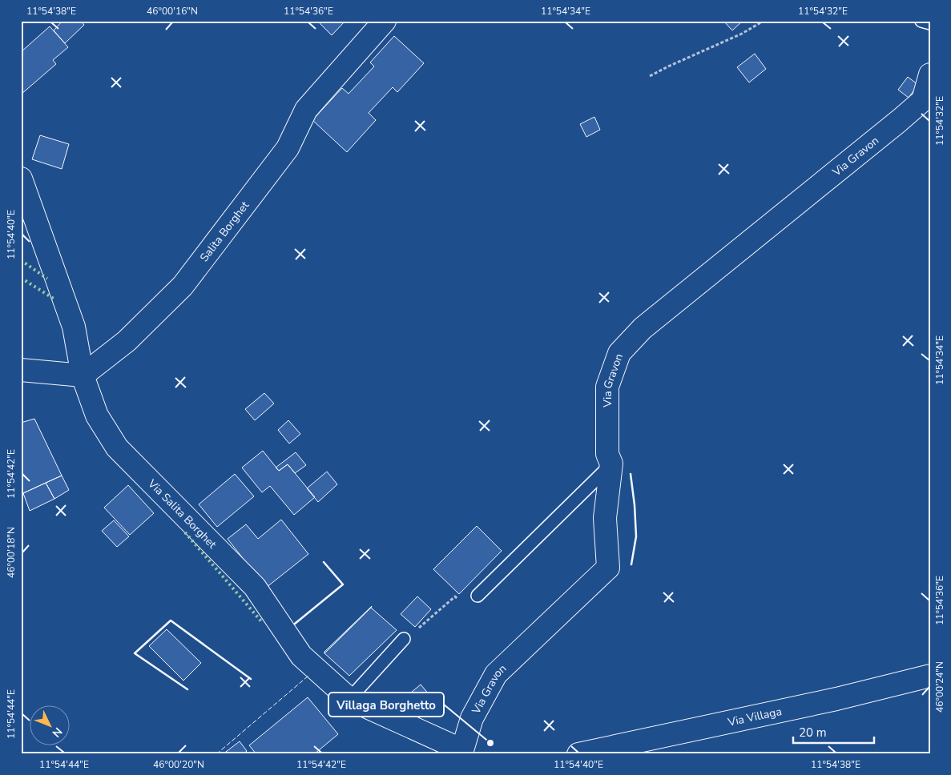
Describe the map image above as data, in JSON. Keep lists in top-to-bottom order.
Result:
{
  "streets": {
    "street": [
      "Via Gravon",
      "Salita Borghet",
      "Via Salita Borghet",
      "Via Villaga"
    ]
  },
  "crossings": [
    ["Via Gravon", "Via Salita Borghet"],
    ["Salita Borghet", "Via Salita Borghet"]
  ],
  "places": ["Villaga Borghetto"],
  "scale_bar": "20 m",
  "north": "bottom right",
  "coordinates": [
    "11°54'38\"E",
    "46°00'16\"N",
    "11°54'36\"E",
    "11°54'34\"E",
    "11°54'32\"E",
    "11°54'40\"E",
    "11°54'42\"E",
    "46°00'18\"N",
    "46°00'24\"N",
    "11°54'44\"E",
    "46°00'20\"N"
  ]
}
